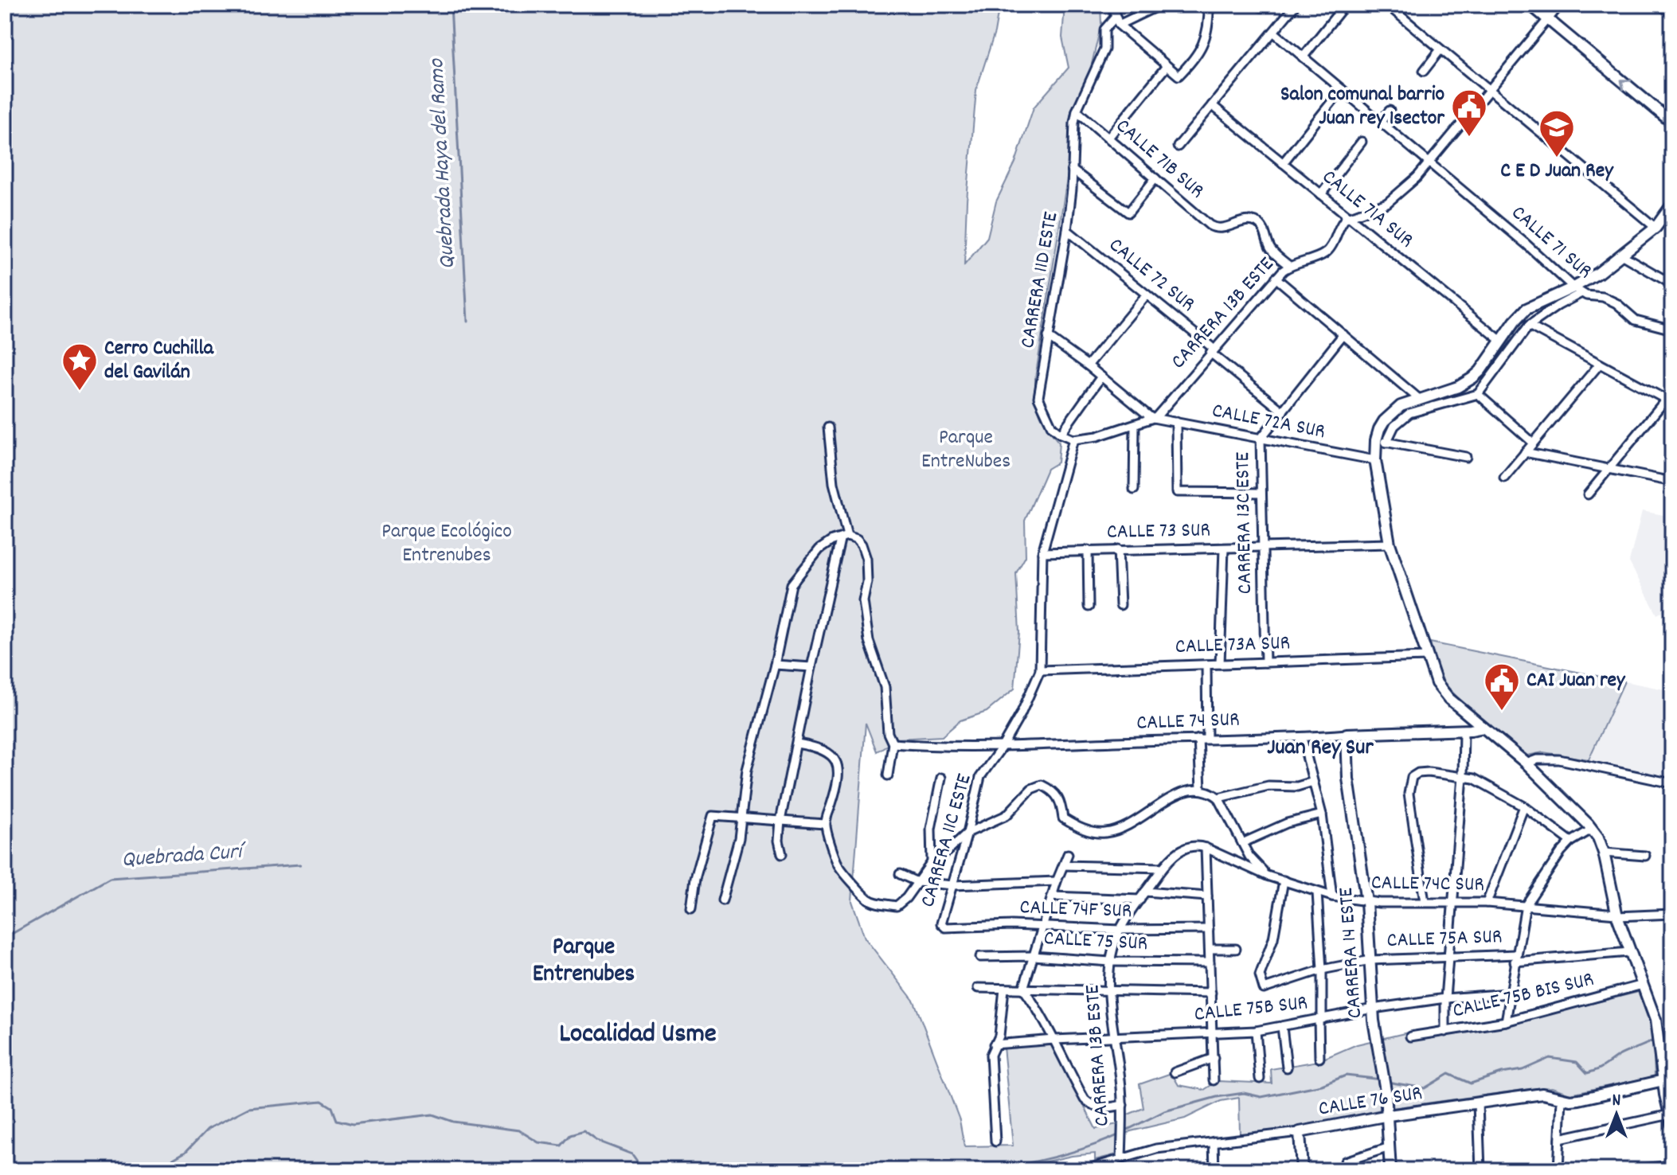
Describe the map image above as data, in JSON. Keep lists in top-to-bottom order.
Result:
{
  "streets": {
    "street": [
      "CALLE 71B SUR",
      "CALLE 71A SUR",
      "CALLE 71 SUR",
      "CALLE 72 SUR",
      "CARRERA 11D ESTE",
      "CARRERA 13B ESTE",
      "CALLE 72A SUR",
      "CARRERA 13C ESTE",
      "CALLE 73 SUR",
      "CALLE 73A SUR",
      "CALLE 74 SUR",
      "CARRERA 11C ESTE",
      "CALLE 74C SUR",
      "CALLE 74F SUR",
      "CALLE 75A SUR",
      "CALLE 75 SUR",
      "CARRERA 14 ESTE",
      "CALLE 75B BIS SUR",
      "CALLE 75B SUR",
      "CALLE 76 SUR"
    ]
  },
  "crossings": [
    ["CALLE 71B SUR", "CARRERA 11D ESTE"],
    ["CALLE 71B SUR", "CARRERA 13B ESTE"],
    ["CALLE 71A SUR", "CARRERA 13B ESTE"],
    ["CALLE 72 SUR", "CARRERA 11D ESTE"],
    ["CALLE 72 SUR", "CARRERA 13B ESTE"],
    ["CALLE 72 SUR", "CARRERA 13C ESTE"],
    ["CARRERA 11D ESTE", "CALLE 72A SUR"],
    ["CARRERA 13B ESTE", "CALLE 72A SUR"],
    ["CARRERA 13B ESTE", "CALLE 74C SUR"],
    ["CARRERA 13B ESTE", "CALLE 74F SUR"],
    ["CARRERA 13B ESTE", "CALLE 75 SUR"],
    ["CARRERA 13B ESTE", "CALLE 75B SUR"],
    ["CARRERA 13B ESTE", "CALLE 76 SUR"],
    ["CALLE 72A SUR", "CARRERA 13C ESTE"],
    ["CARRERA 13C ESTE", "CALLE 73 SUR"],
    ["CARRERA 13C ESTE", "CALLE 73A SUR"],
    ["CALLE 73 SUR", "CARRERA 11C ESTE"],
    ["CALLE 73A SUR", "CARRERA 11C ESTE"],
    ["CALLE 74 SUR", "CARRERA 11C ESTE"],
    ["CALLE 74 SUR", "CARRERA 14 ESTE"],
    ["CARRERA 11C ESTE", "CALLE 74F SUR"],
    ["CALLE 74C SUR", "CALLE 75A SUR"],
    ["CALLE 74C SUR", "CARRERA 14 ESTE"],
    ["CALLE 75A SUR", "CARRERA 14 ESTE"],
    ["CARRERA 14 ESTE", "CALLE 75B SUR"],
    ["CARRERA 14 ESTE", "CALLE 76 SUR"]
  ],
  "districts": ["Juan Rey Sur", "Parque Entrenubes", "Localidad Usme"],
  "water": ["Quebrada Haya del Ramo", "Quebrada Curí"],
  "parks": ["Parque EntreNubes", "Parque Ecológico Entrenubes"],
  "places": {
    "public building": ["Salon comunal barrio Juan rey 1sector", "CAI Juan rey"],
    "school or university": ["C E D Juan Rey"],
    "place": ["Cerro Cuchilla del Gavilán"]
  },
  "north": "top"
}
